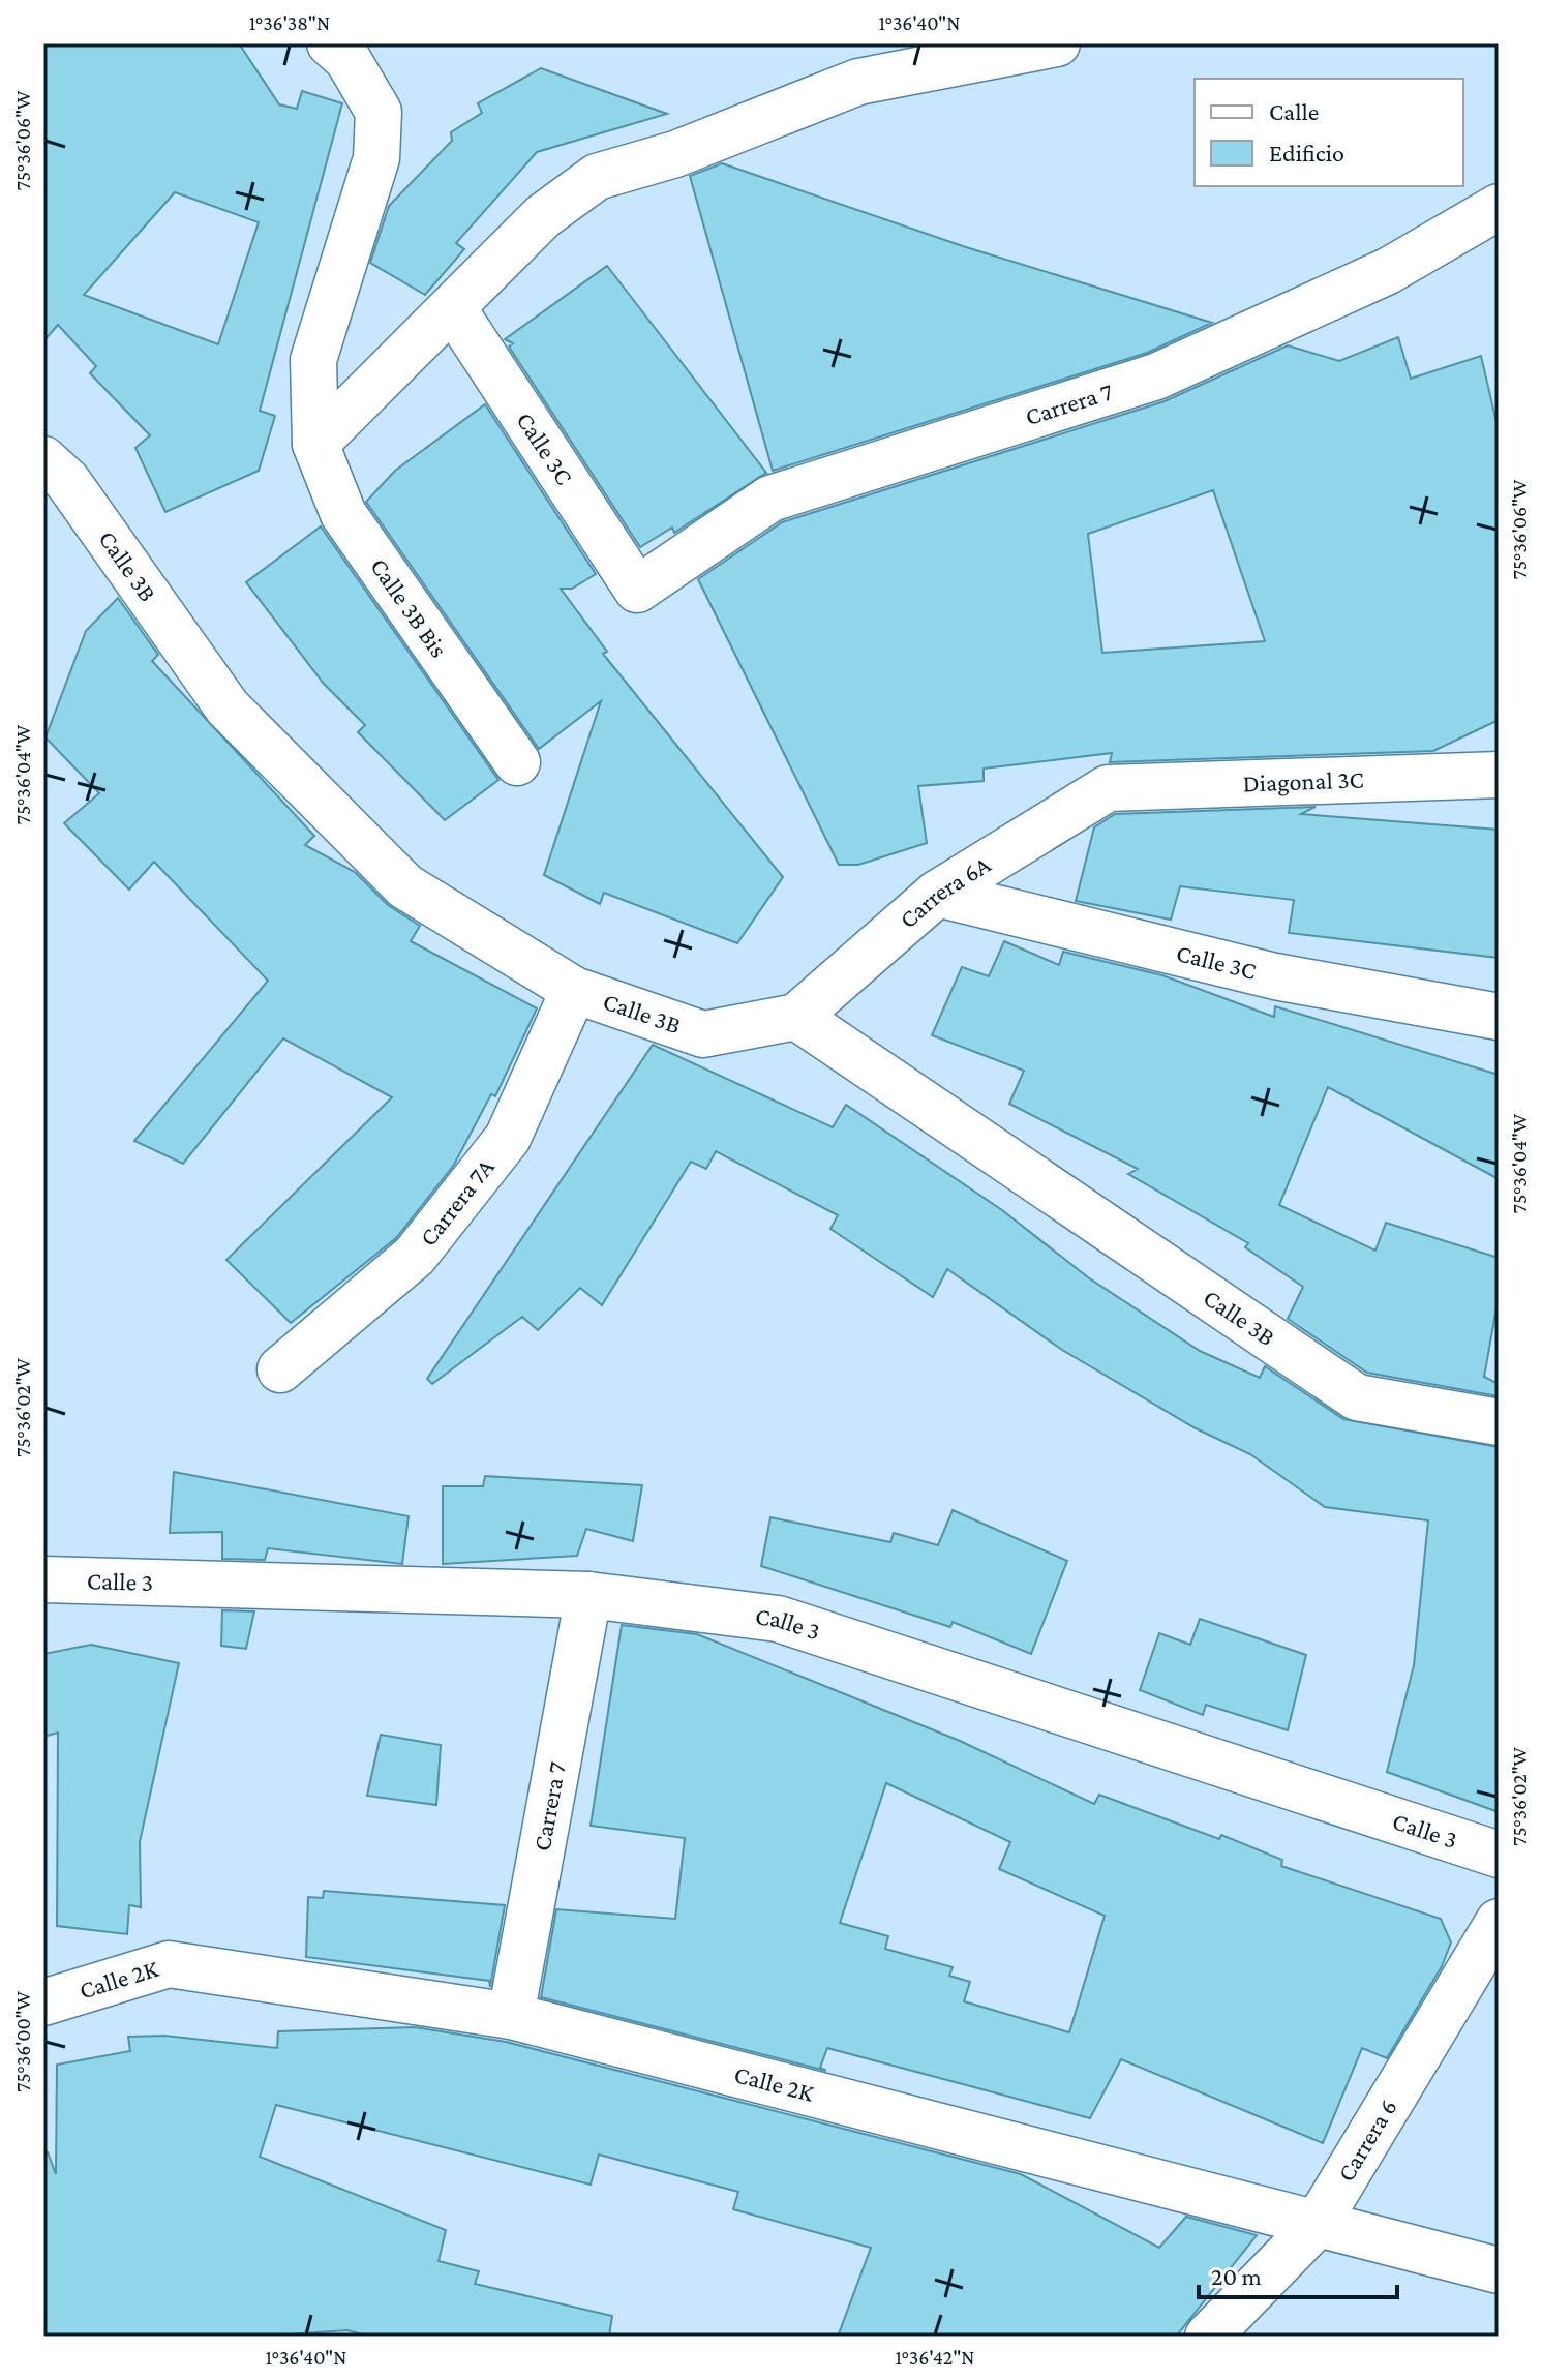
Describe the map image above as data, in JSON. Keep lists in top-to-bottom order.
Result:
{
  "streets": {
    "street": [
      "Carrera 7",
      "Calle 3C",
      "Calle 3B",
      "Calle 3B Bis",
      "Diagonal 3C",
      "Carrera 6A",
      "Carrera 7A",
      "Calle 3",
      "Calle 2K",
      "Carrera 6"
    ]
  },
  "crossings": [
    ["Carrera 7", "Calle 3C"],
    ["Carrera 7", "Calle 3"],
    ["Carrera 7", "Calle 2K"],
    ["Calle 3C", "Carrera 6A"],
    ["Calle 3B", "Carrera 6A"],
    ["Calle 3B", "Carrera 7A"],
    ["Diagonal 3C", "Carrera 6A"],
    ["Calle 2K", "Carrera 6"]
  ],
  "legend": ["Calle", "Edificio"],
  "scale_bar": "20 m",
  "coordinates": [
    "1°36'38\"N",
    "1°36'40\"N",
    "75°36'06\"W",
    "75°36'04\"W",
    "75°36'02\"W",
    "75°36'00\"W",
    "1°36'42\"N"
  ]
}
